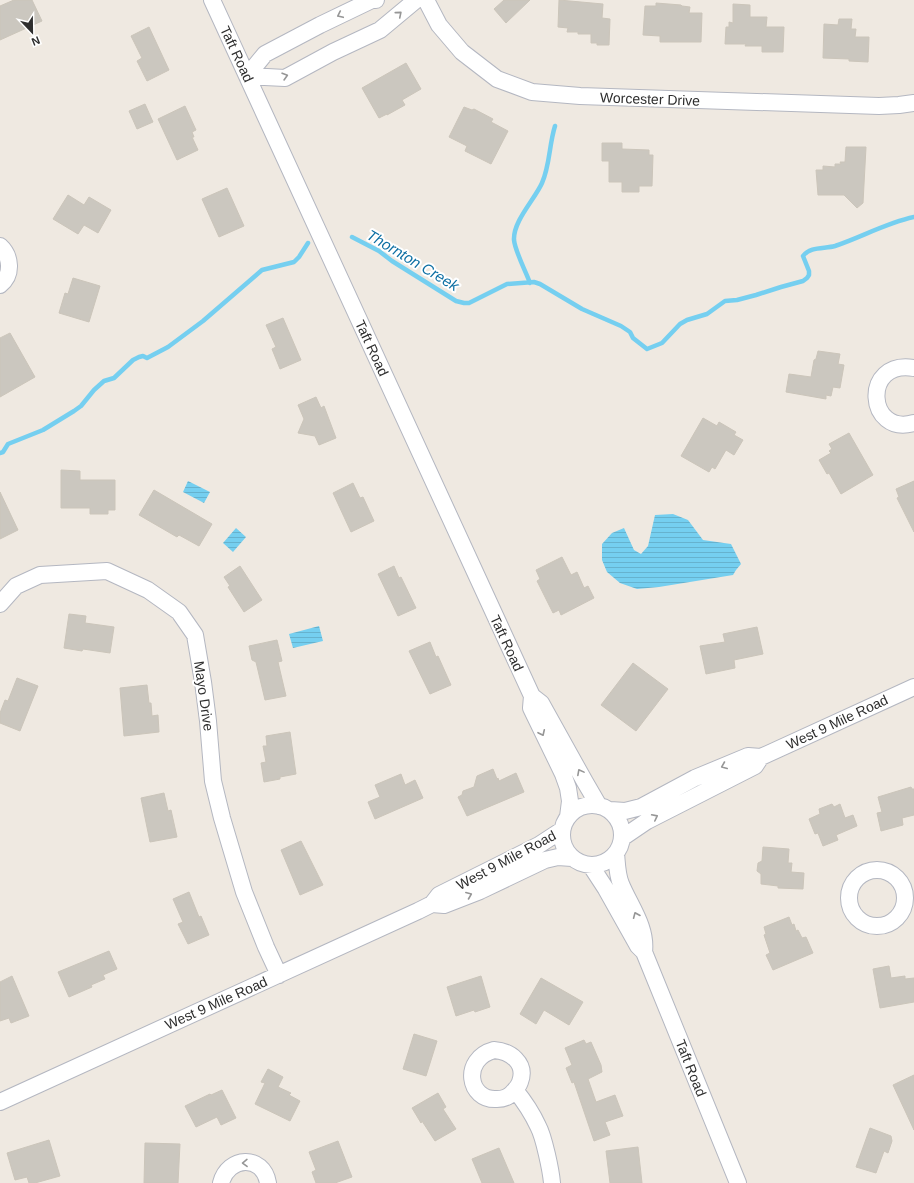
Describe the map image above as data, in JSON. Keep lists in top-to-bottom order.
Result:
{
  "streets": {
    "street": [
      "Taft Road",
      "Worcester Drive",
      "Mayo Drive",
      "West 9 Mile Road"
    ]
  },
  "crossings": [
    ["Taft Road", "West 9 Mile Road"],
    ["Mayo Drive", "West 9 Mile Road"]
  ],
  "water": ["Thornton Creek"],
  "north": "bottom"
}
